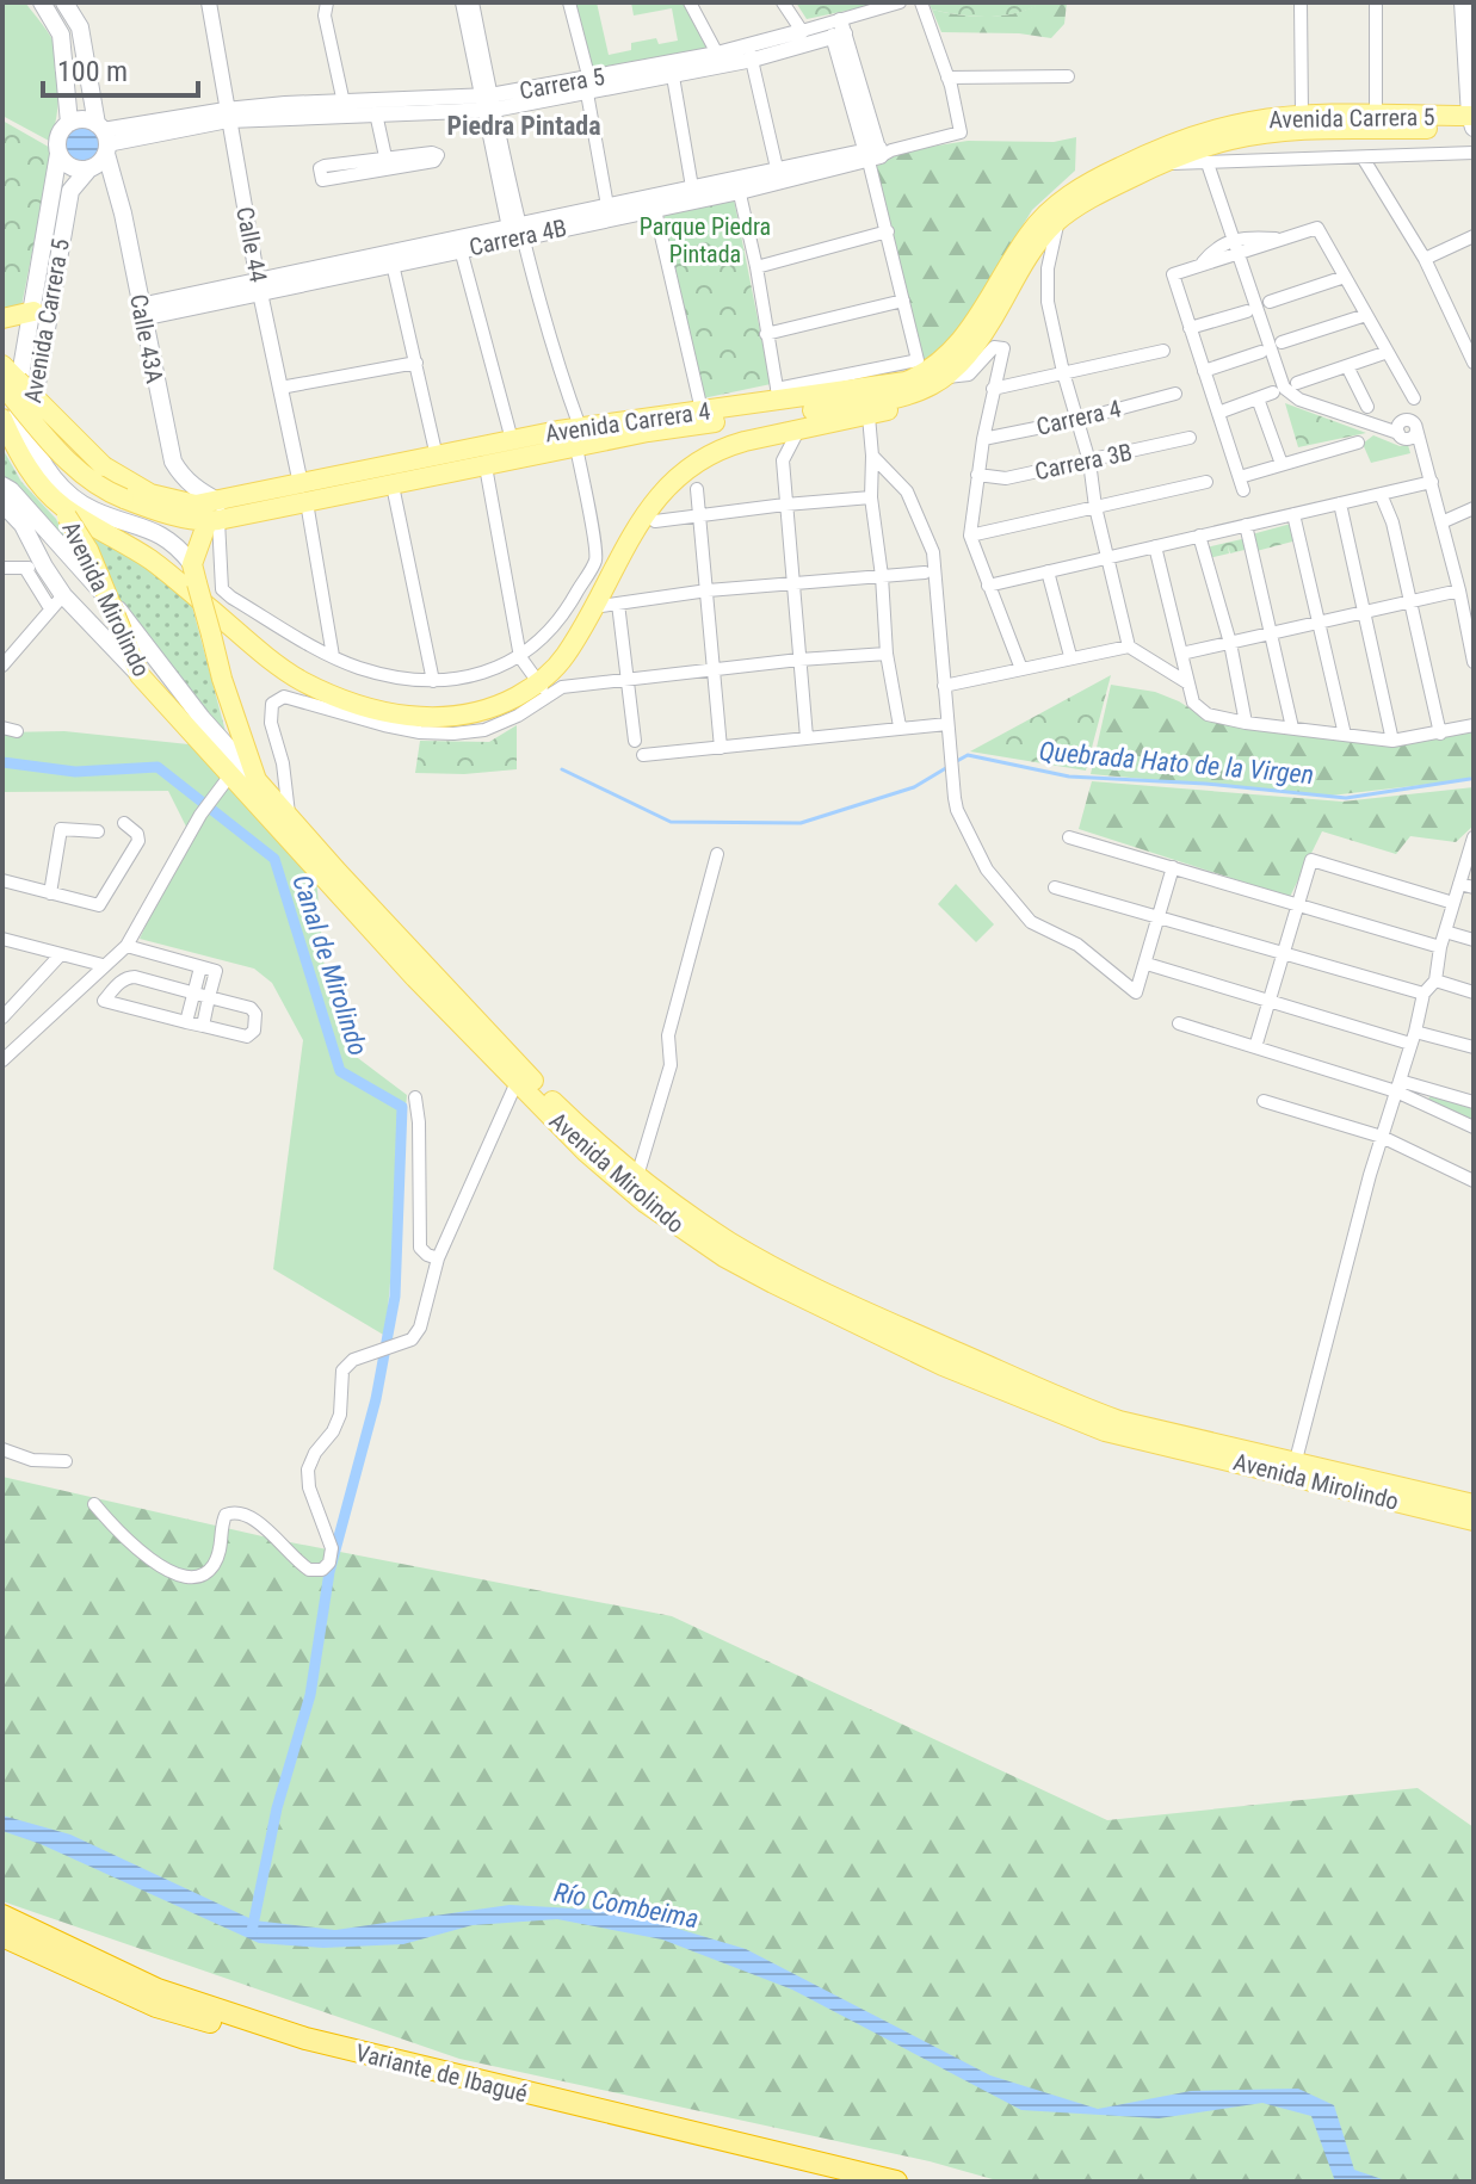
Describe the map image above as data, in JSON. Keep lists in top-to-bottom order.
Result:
{
  "streets": {
    "highway": ["Variante de Ibagué"],
    "main road": [
      "Avenida Carrera 5",
      "Calle 43A",
      "Avenida Carrera 4",
      "Avenida Mirolindo"
    ],
    "street": [
      "Carrera 5",
      "Carrera 4B",
      "Calle 44",
      "Carrera 4",
      "Carrera 3B"
    ]
  },
  "crossings": [
    ["Carrera 5", "Avenida Carrera 5"],
    ["Carrera 5", "Calle 44"],
    ["Carrera 5", "Calle 43A"],
    ["Avenida Carrera 5", "Calle 43A"],
    ["Avenida Carrera 5", "Avenida Carrera 4"],
    ["Avenida Carrera 5", "Avenida Mirolindo"],
    ["Carrera 4B", "Calle 44"],
    ["Carrera 4B", "Calle 43A"],
    ["Calle 44", "Avenida Carrera 4"],
    ["Calle 43A", "Avenida Carrera 4"]
  ],
  "districts": ["Piedra Pintada"],
  "water": ["Quebrada Hato de la Virgen", "Canal de Mirolindo", "Río Combeima"],
  "parks": ["Parque Piedra Pintada"],
  "scale_bar": "100 m"
}
